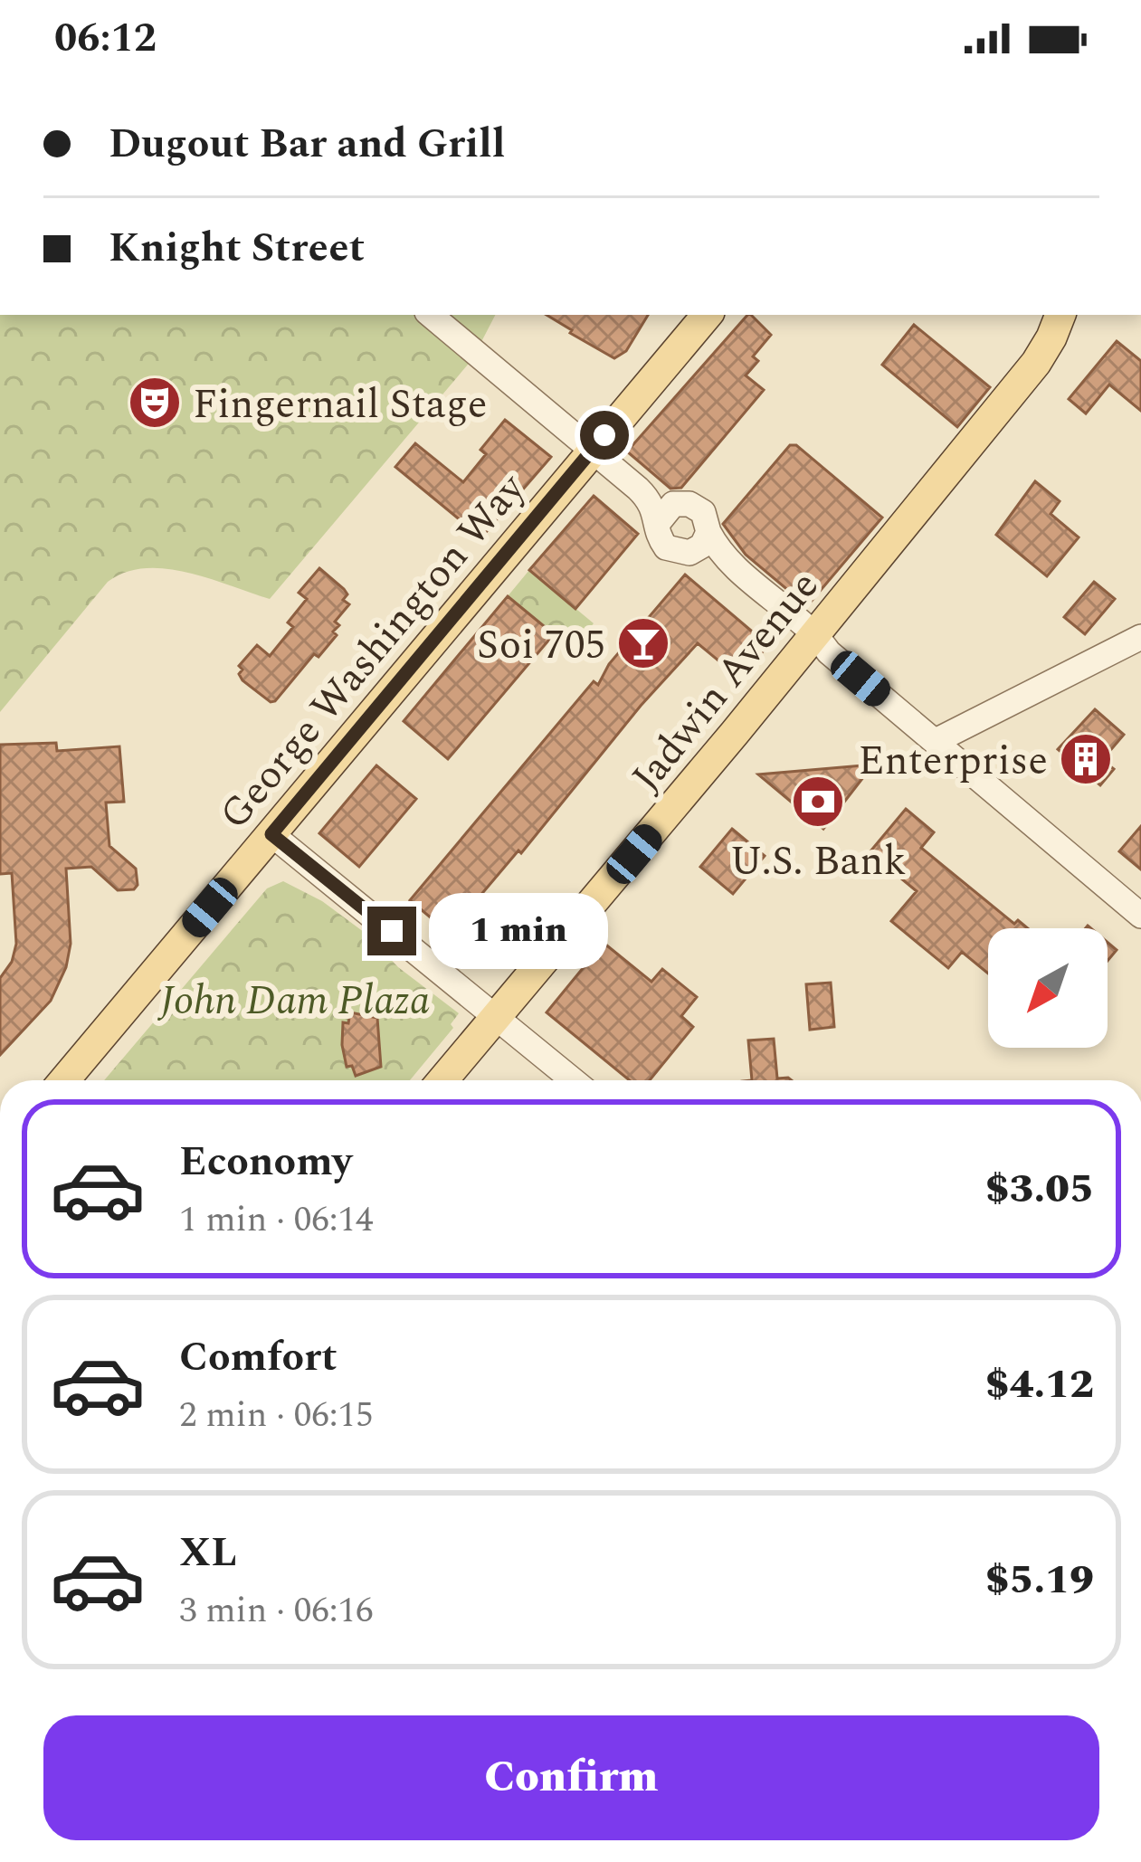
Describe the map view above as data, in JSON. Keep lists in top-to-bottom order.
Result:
{
  "streets": {
    "main road": ["George Washington Way", "Jadwin Avenue"]
  },
  "parks": ["John Dam Plaza"],
  "places": {
    "theatre": ["Fingernail Stage"],
    "bar": ["Soi 705"],
    "building": ["Enterprise"],
    "bank": ["U.S. Bank"]
  },
  "north": "bottom left",
  "page": {
    "status": "06:12",
    "banner": ["Dugout Bar and Grill", "Knight Street"],
    "bubble": "1 min",
    "list": [
      {
        "name": "Economy",
        "note": "1 min · 06:14",
        "value": "$3.05"
      },
      {
        "name": "Comfort",
        "note": "2 min · 06:15",
        "value": "$4.12"
      },
      {
        "name": "XL",
        "note": "3 min · 06:16",
        "value": "$5.19"
      }
    ],
    "buttons": "Confirm"
  }
}
